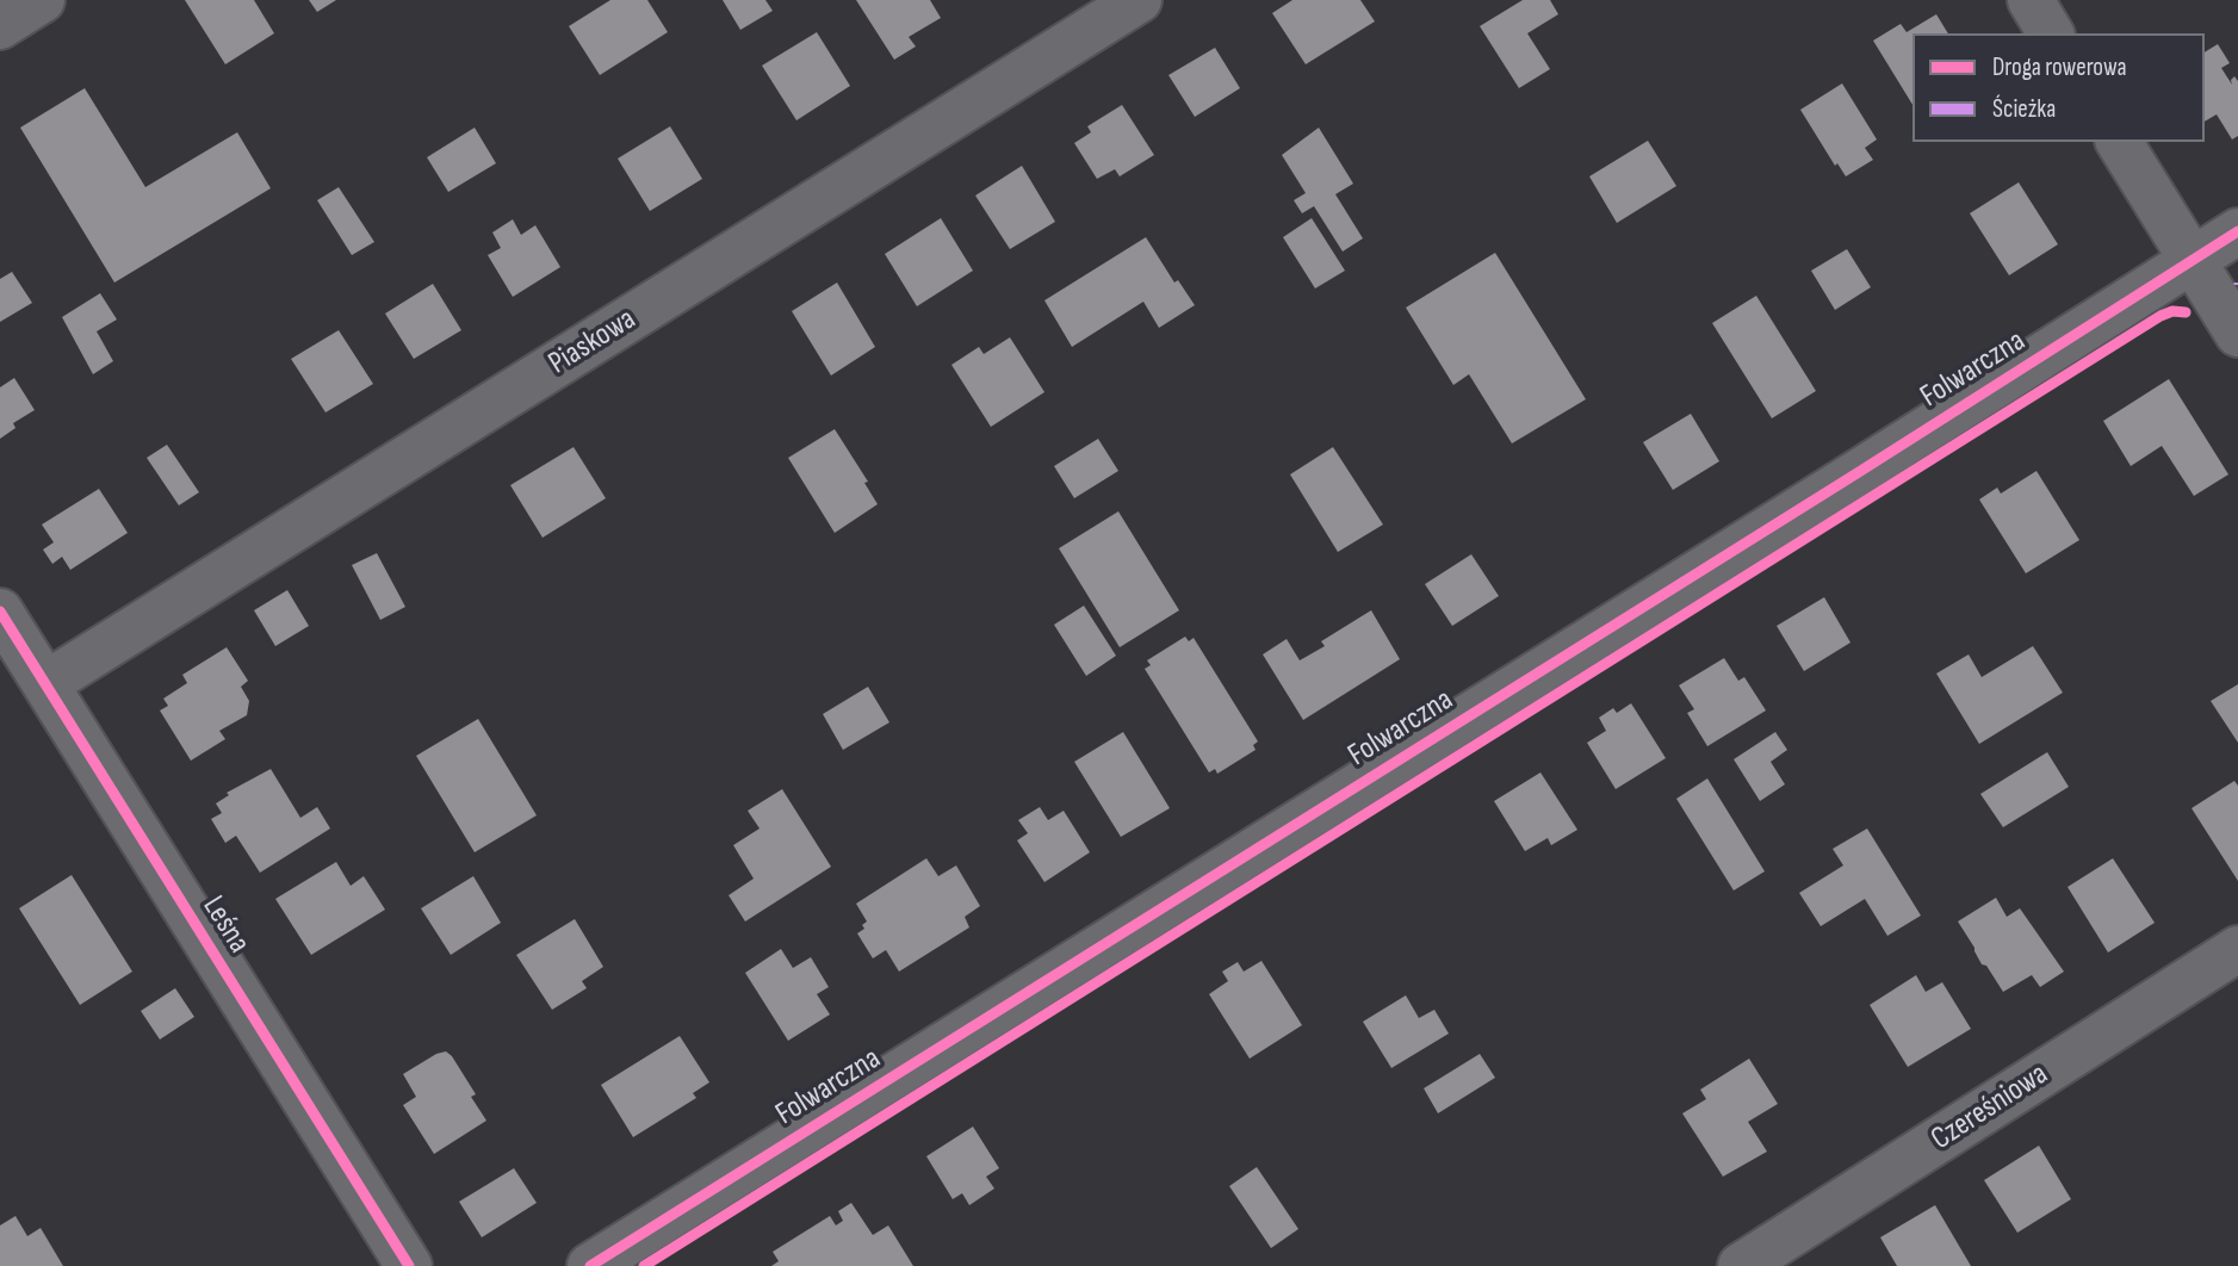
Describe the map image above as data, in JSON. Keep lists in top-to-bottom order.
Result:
{
  "streets": {
    "street": [
      "Piaskowa",
      "Folwarczna",
      "Leśna",
      "Czereśniowa"
    ]
  },
  "crossings": [
    ["Piaskowa", "Leśna"]
  ],
  "legend": ["Droga rowerowa", "Ścieżka"]
}
